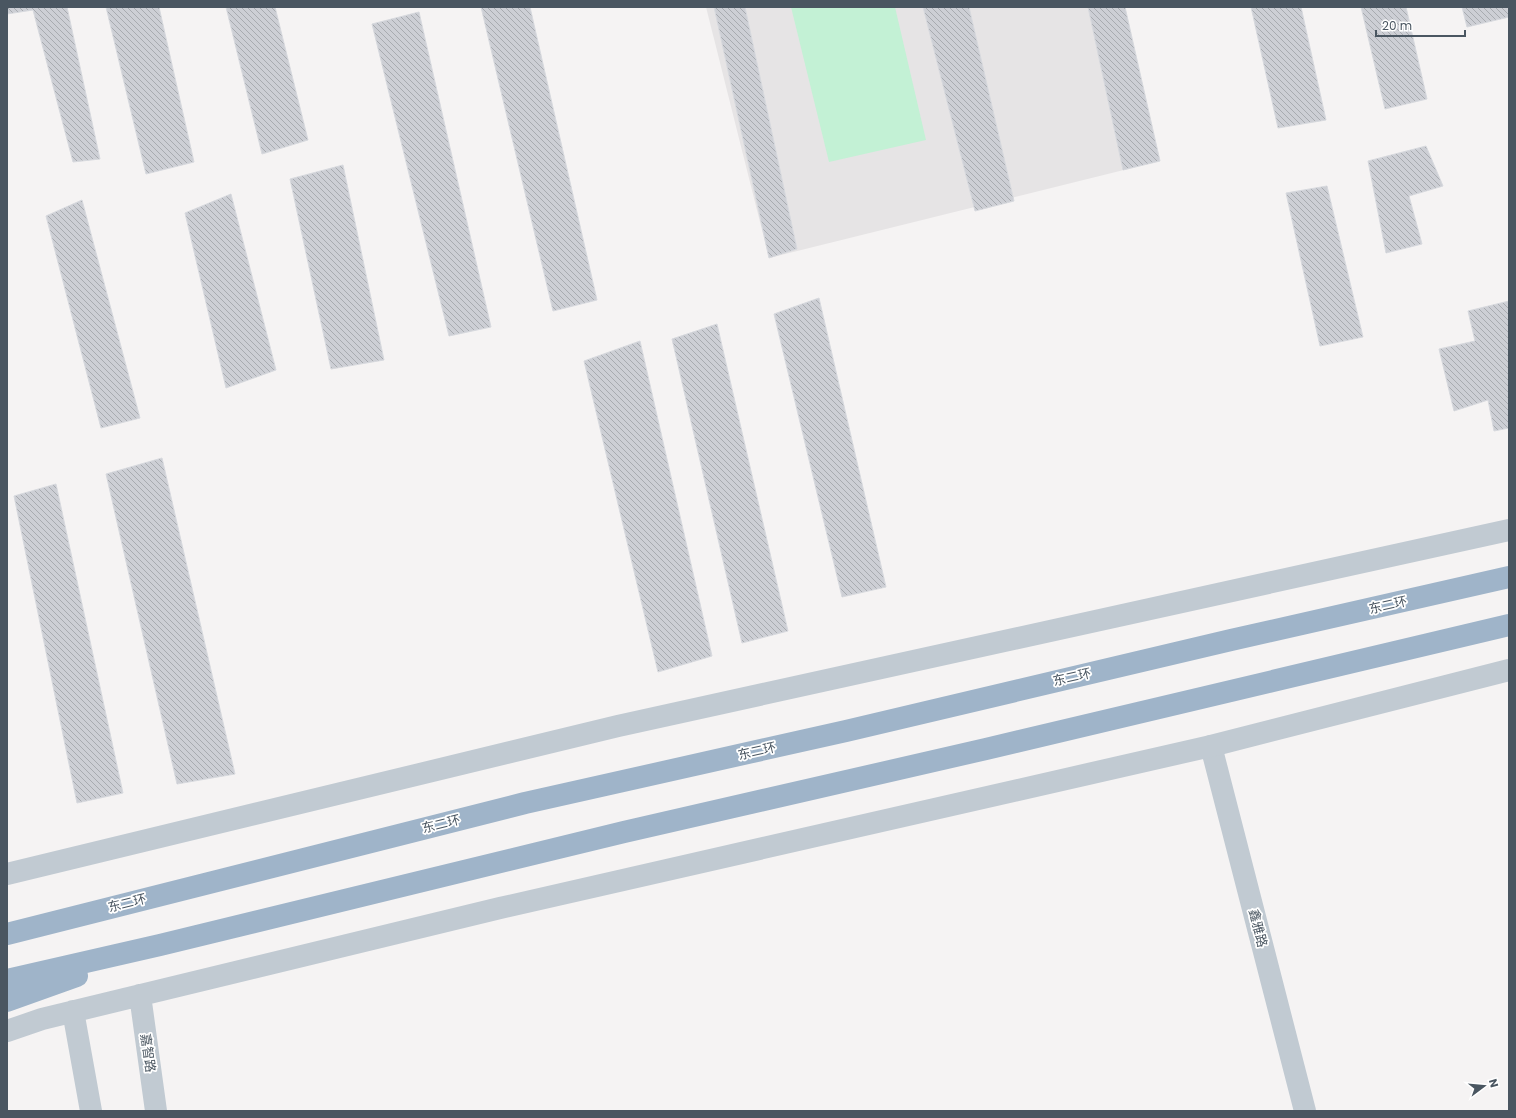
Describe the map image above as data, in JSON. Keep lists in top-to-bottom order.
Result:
{
  "streets": {
    "highway": ["东二环"],
    "street": ["鑫雅路", "嘉智路"]
  },
  "scale_bar": "20 m",
  "north": "right"
}
